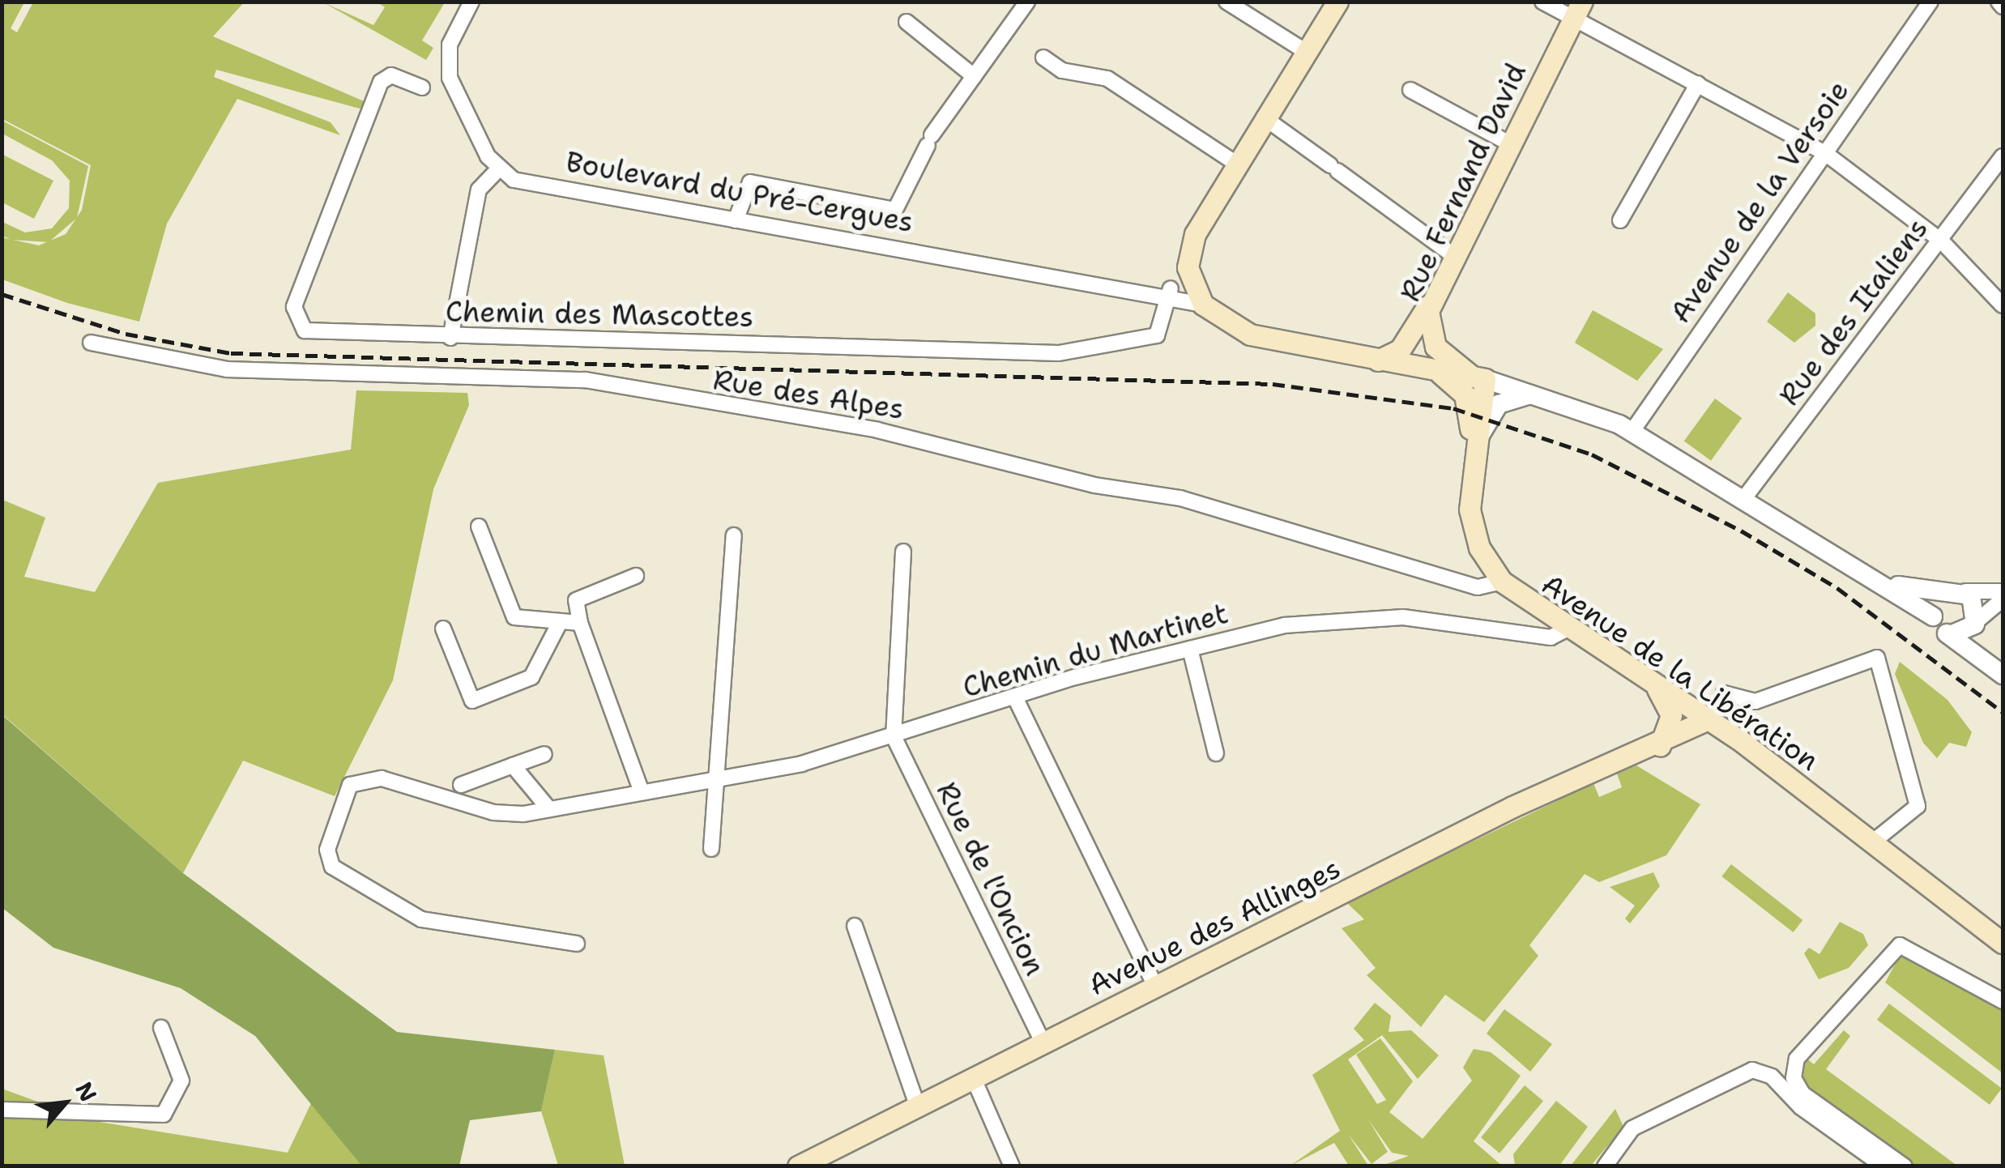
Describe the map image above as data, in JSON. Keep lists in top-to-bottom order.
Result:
{
  "streets": {
    "main road": [
      "Rue Fernand David",
      "Boulevard du Pré-Cergues",
      "Avenue de la Libération",
      "Avenue des Allinges"
    ],
    "street": [
      "Avenue de la Versoie",
      "Rue des Italiens",
      "Chemin des Mascottes",
      "Rue des Alpes",
      "Chemin du Martinet",
      "Rue de l'Oncion"
    ]
  },
  "crossings": [
    ["Rue Fernand David", "Boulevard du Pré-Cergues"],
    ["Rue Fernand David", "Avenue de la Libération"],
    ["Boulevard du Pré-Cergues", "Avenue de la Versoie"],
    ["Boulevard du Pré-Cergues", "Rue des Italiens"],
    ["Boulevard du Pré-Cergues", "Chemin des Mascottes"],
    ["Boulevard du Pré-Cergues", "Avenue de la Libération"],
    ["Rue des Alpes", "Avenue de la Libération"],
    ["Chemin du Martinet", "Avenue de la Libération"],
    ["Chemin du Martinet", "Rue de l'Oncion"],
    ["Avenue de la Libération", "Avenue des Allinges"],
    ["Rue de l'Oncion", "Avenue des Allinges"]
  ],
  "north": "top right"
}
